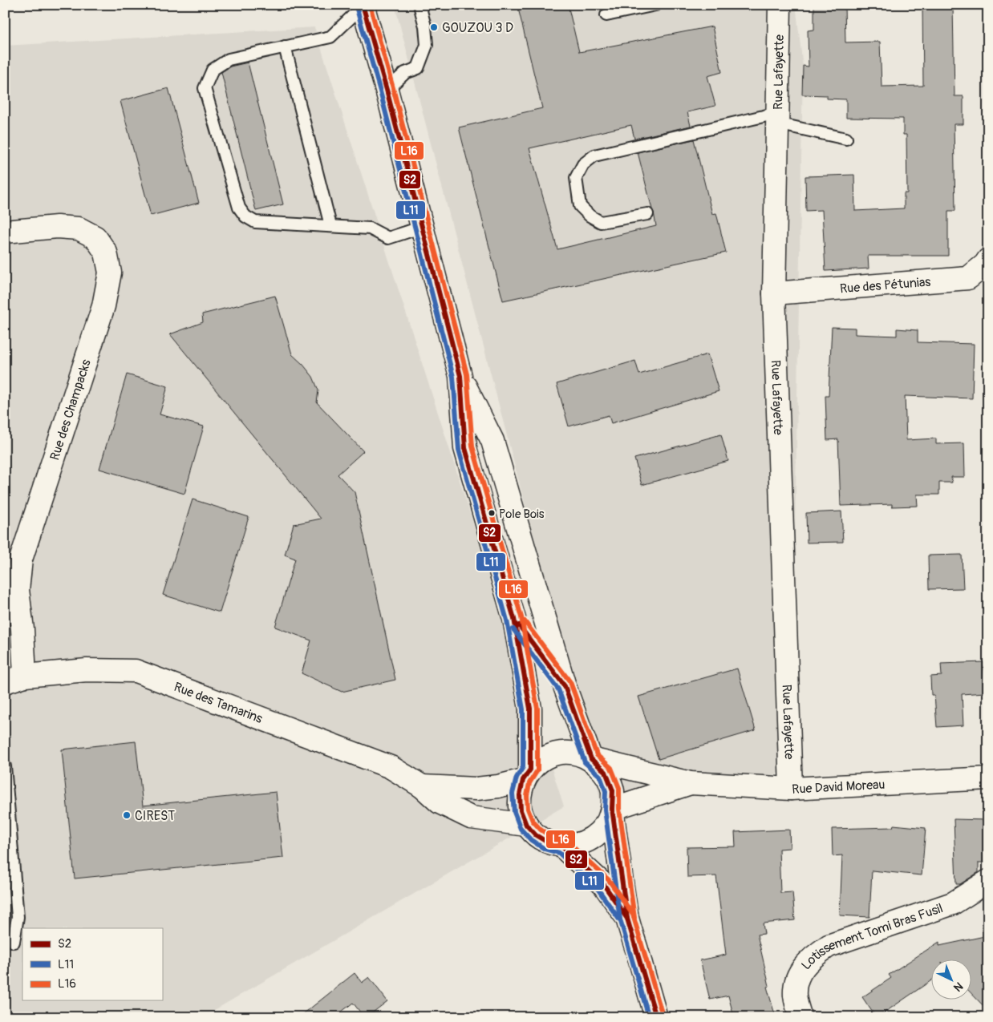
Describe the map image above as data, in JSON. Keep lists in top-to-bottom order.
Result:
{
  "streets": {
    "street": [
      "Rue Lafayette",
      "Rue des Pétunias",
      "Rue des Champacks",
      "Rue des Tamarins",
      "Rue David Moreau",
      "Lotissement Tomi Bras Fusil"
    ]
  },
  "crossings": [
    ["Rue Lafayette", "Rue des Pétunias"],
    ["Rue Lafayette", "Rue David Moreau"],
    ["Rue des Champacks", "Rue des Tamarins"],
    ["Rue des Tamarins", "Rue David Moreau"]
  ],
  "places": ["GOUZOU 3 D", "Pole Bois", "CIREST"],
  "lines": ["transit line S2", "transit line L16", "transit line L11"],
  "legend": ["S2", "L11", "L16"],
  "north": "bottom right"
}
